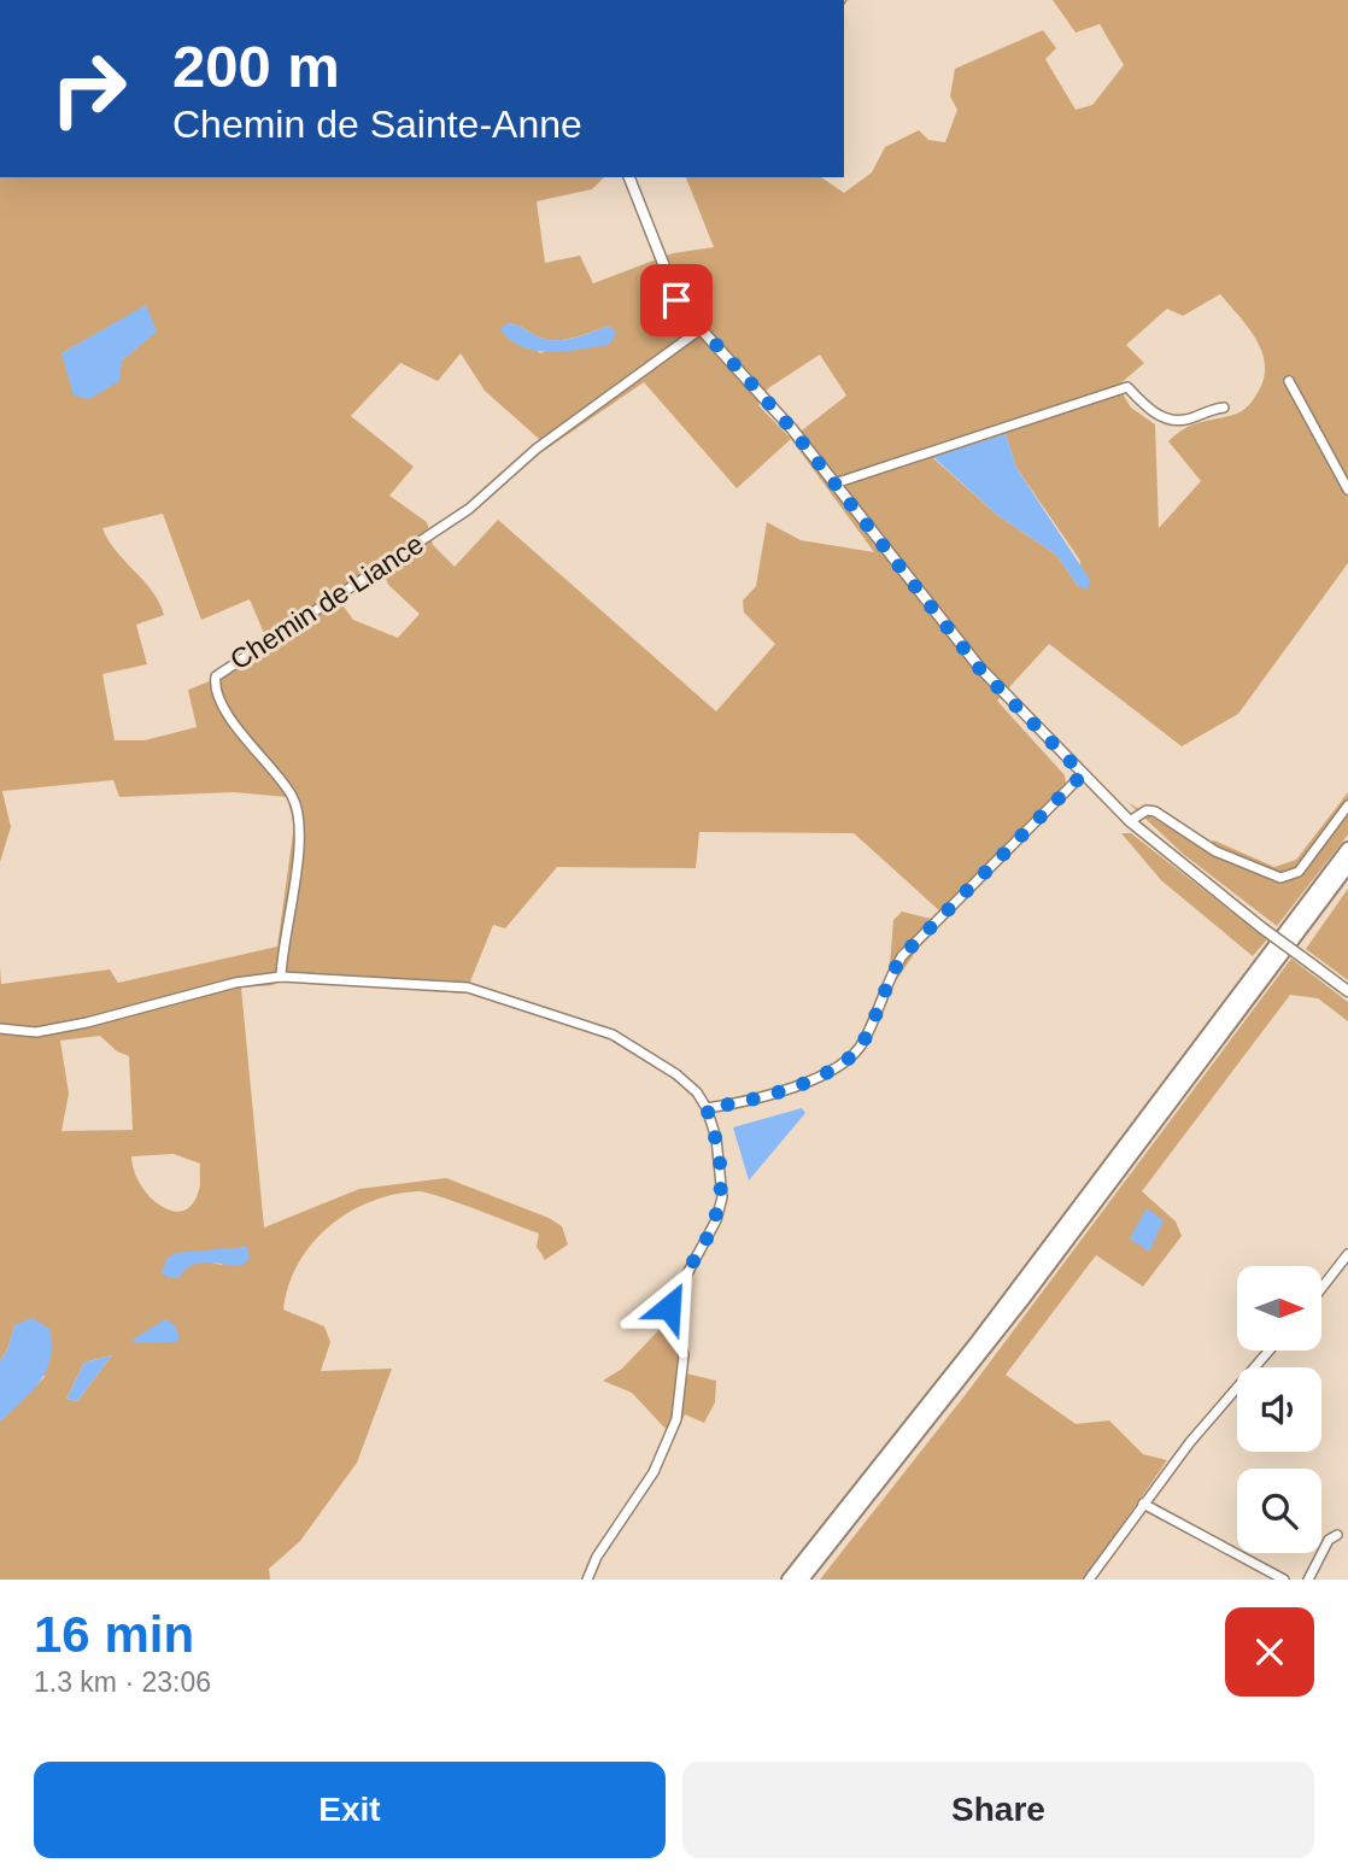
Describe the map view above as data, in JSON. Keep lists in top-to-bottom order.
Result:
{
  "streets": {
    "street": ["Chemin de Liance"]
  },
  "north": "right",
  "page": {
    "turn": ["200 m", "Chemin de Sainte-Anne"],
    "heading": ["16 min", "1.3 km · 23:06"],
    "buttons": ["Exit", "Share"]
  }
}
